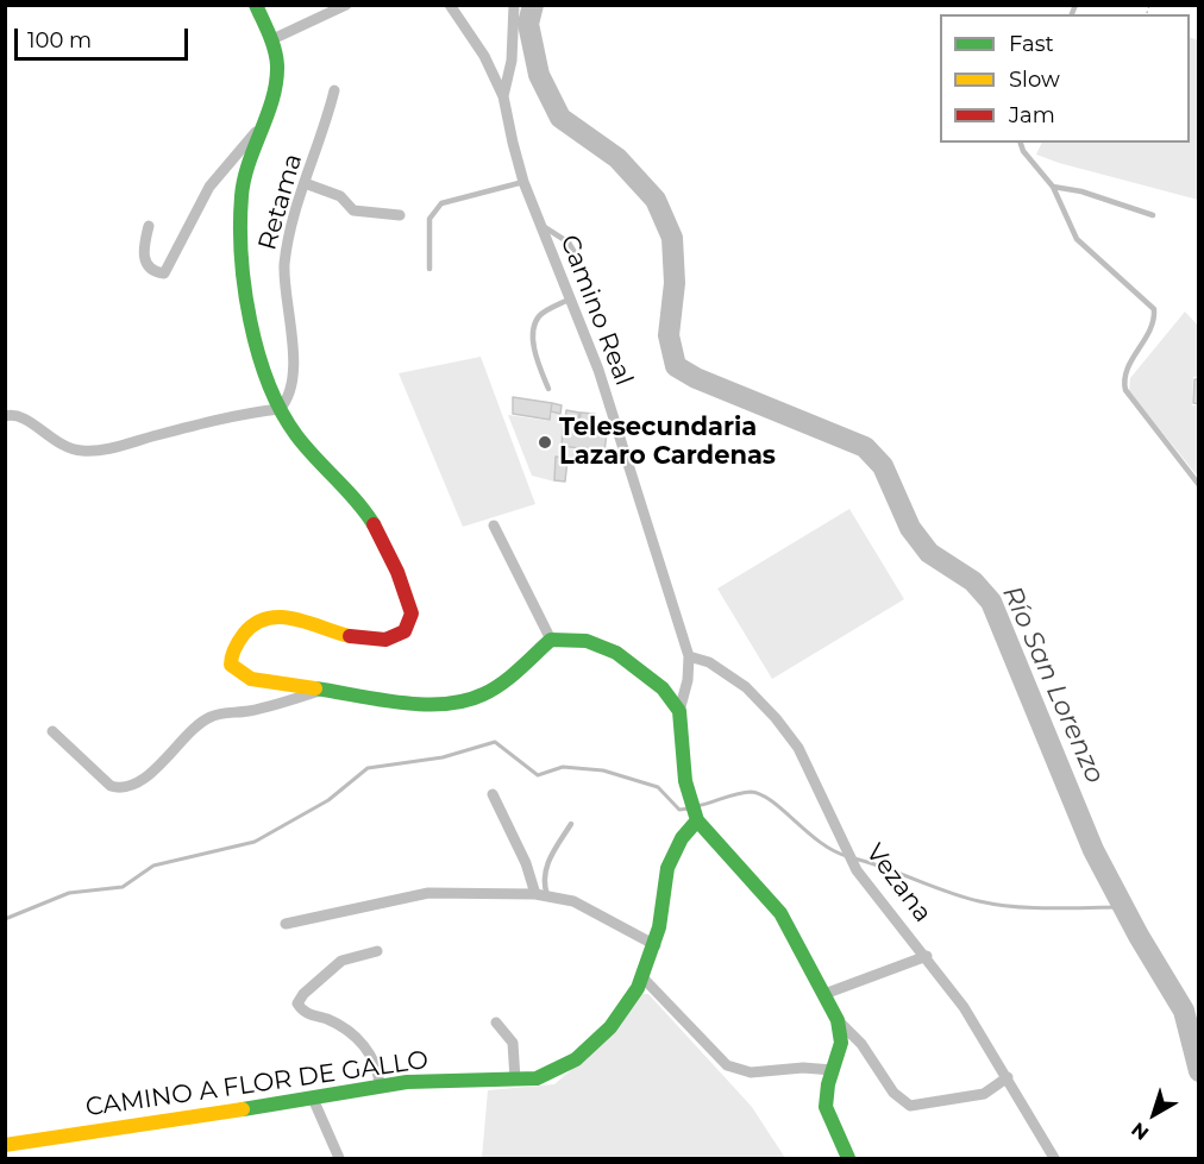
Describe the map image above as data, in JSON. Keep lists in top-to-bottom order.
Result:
{
  "streets": {
    "street": [
      "Retama",
      "Camino Real",
      "Vezana",
      "CAMINO A FLOR DE GALLO"
    ]
  },
  "crossings": [
    ["Camino Real", "Vezana"]
  ],
  "water": ["Río San Lorenzo"],
  "places": ["Telesecundaria Lazaro Cardenas"],
  "legend": ["Fast", "Slow", "Jam"],
  "scale_bar": "100 m",
  "north": "bottom left"
}
